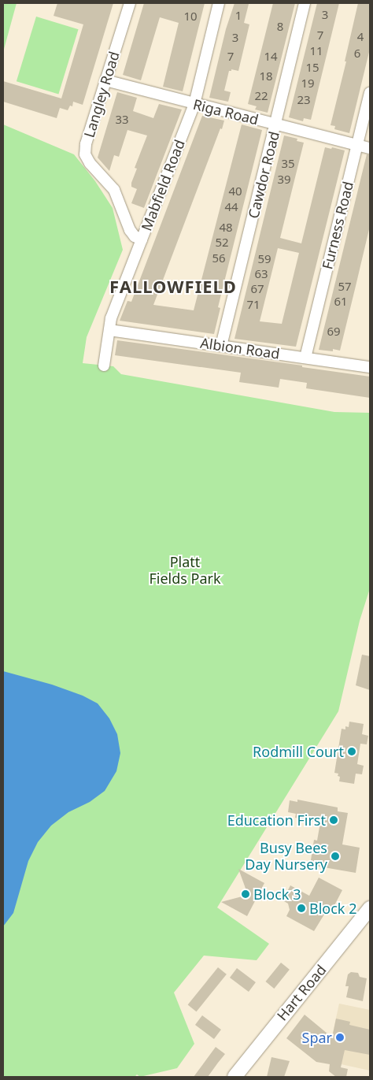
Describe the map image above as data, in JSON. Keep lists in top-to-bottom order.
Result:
{
  "streets": {
    "street": [
      "Langley Road",
      "Riga Road",
      "Cawdor Road",
      "Mabfield Road",
      "Furness Road",
      "Albion Road",
      "Hart Road"
    ]
  },
  "crossings": [
    ["Langley Road", "Riga Road"],
    ["Langley Road", "Mabfield Road"],
    ["Riga Road", "Cawdor Road"],
    ["Riga Road", "Mabfield Road"],
    ["Riga Road", "Furness Road"],
    ["Cawdor Road", "Albion Road"],
    ["Mabfield Road", "Albion Road"],
    ["Furness Road", "Albion Road"]
  ],
  "districts": ["FALLOWFIELD"],
  "parks": ["Platt Fields Park"],
  "places": [
    "Rodmill Court",
    "Education First",
    "Busy Bees Day Nursery",
    "Block 3",
    "Block 2",
    "Spar"
  ],
  "house_numbers": [
    "3",
    "1",
    "10",
    "8",
    "7",
    "4",
    "3",
    "11",
    "6",
    "7",
    "14",
    "15",
    "18",
    "19",
    "22",
    "23",
    "33",
    "35",
    "39",
    "40",
    "44",
    "48",
    "52",
    "56",
    "59",
    "63",
    "57",
    "67",
    "61",
    "71",
    "69"
  ]
}
